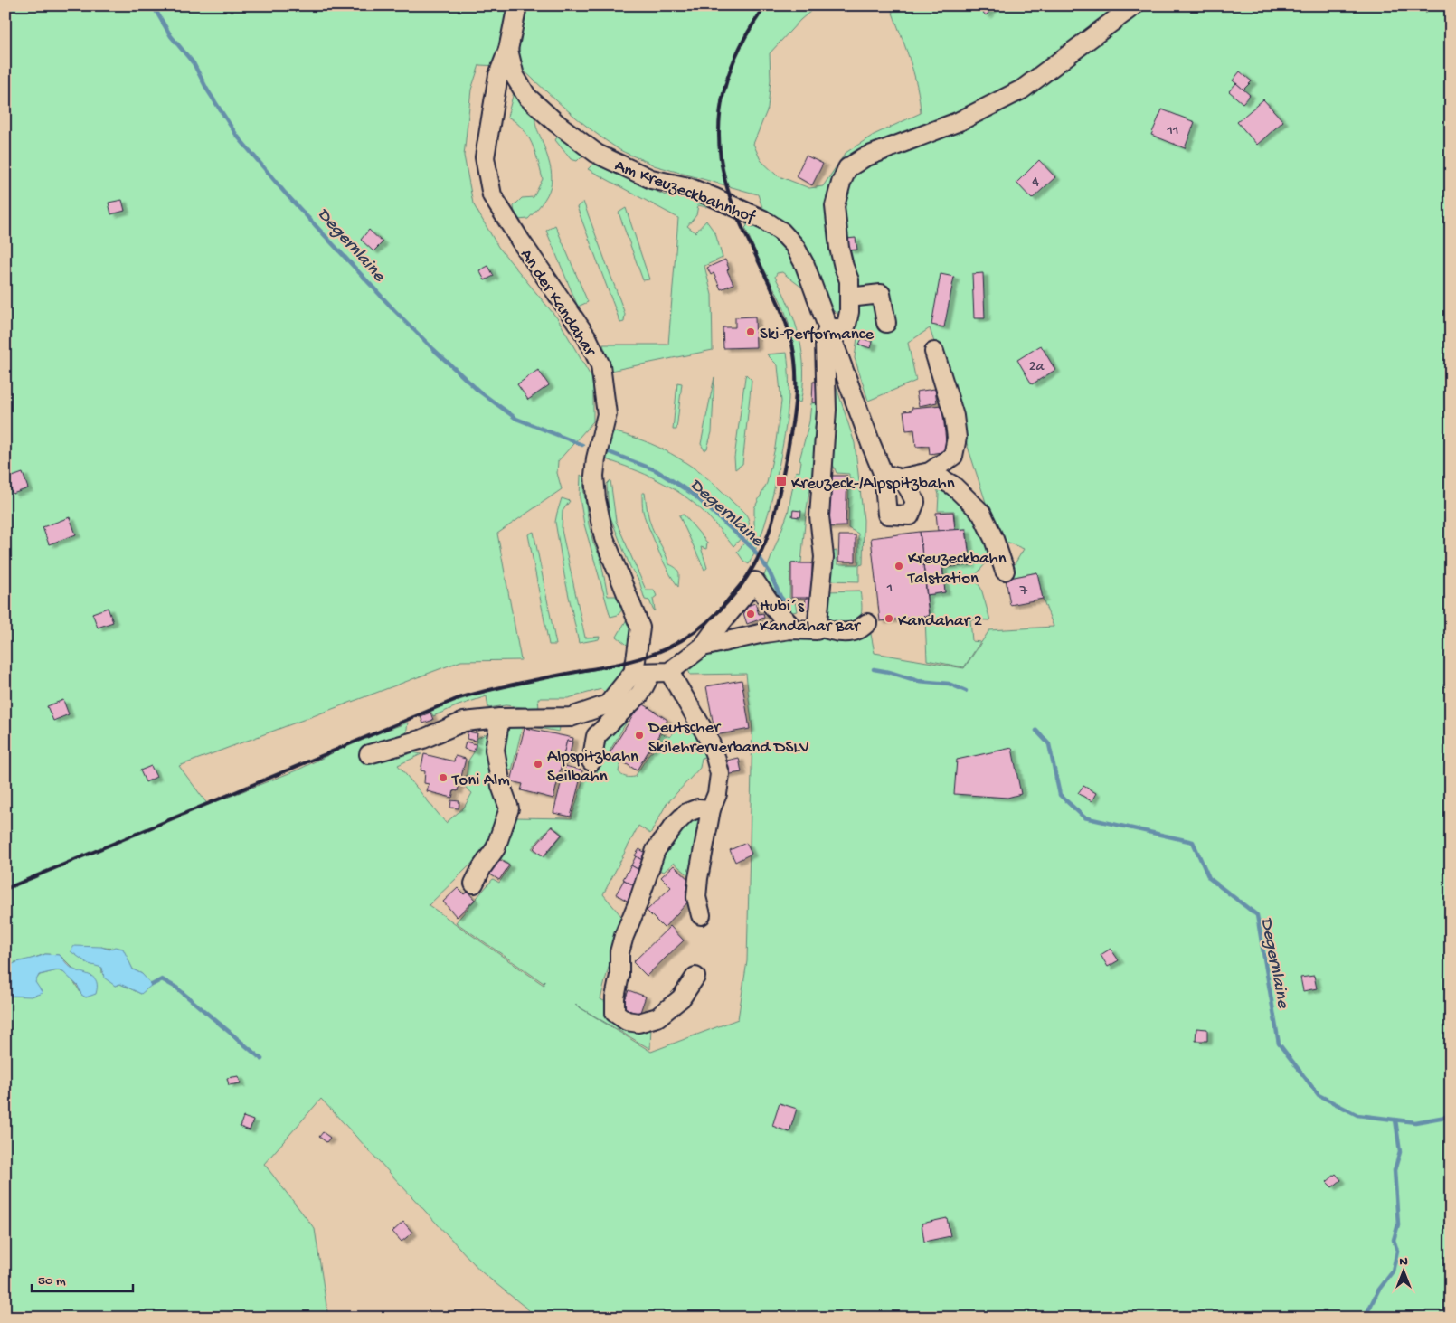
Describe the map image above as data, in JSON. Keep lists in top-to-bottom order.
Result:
{
  "streets": {
    "street": ["Am Kreuzeckbahnhof", "An der Kandahar"]
  },
  "crossings": [
    ["Am Kreuzeckbahnhof", "An der Kandahar"]
  ],
  "water": ["Degernlaine"],
  "places": {
    "other": [
      "Ski-Performance",
      "Kreuzeckbahn Talstation",
      "Hubi´s Kandahar Bar",
      "Kandahar 2",
      "Deutscher Skilehrerverband DSLV",
      "Alpspitzbahn Seilbahn",
      "Toni Alm"
    ],
    "transit": ["Kreuzeck-/Alpspitzbahn"]
  },
  "house_numbers": [
    "11",
    "4",
    "2a",
    "1",
    "7"
  ],
  "scale_bar": "50 m",
  "north": "top"
}
